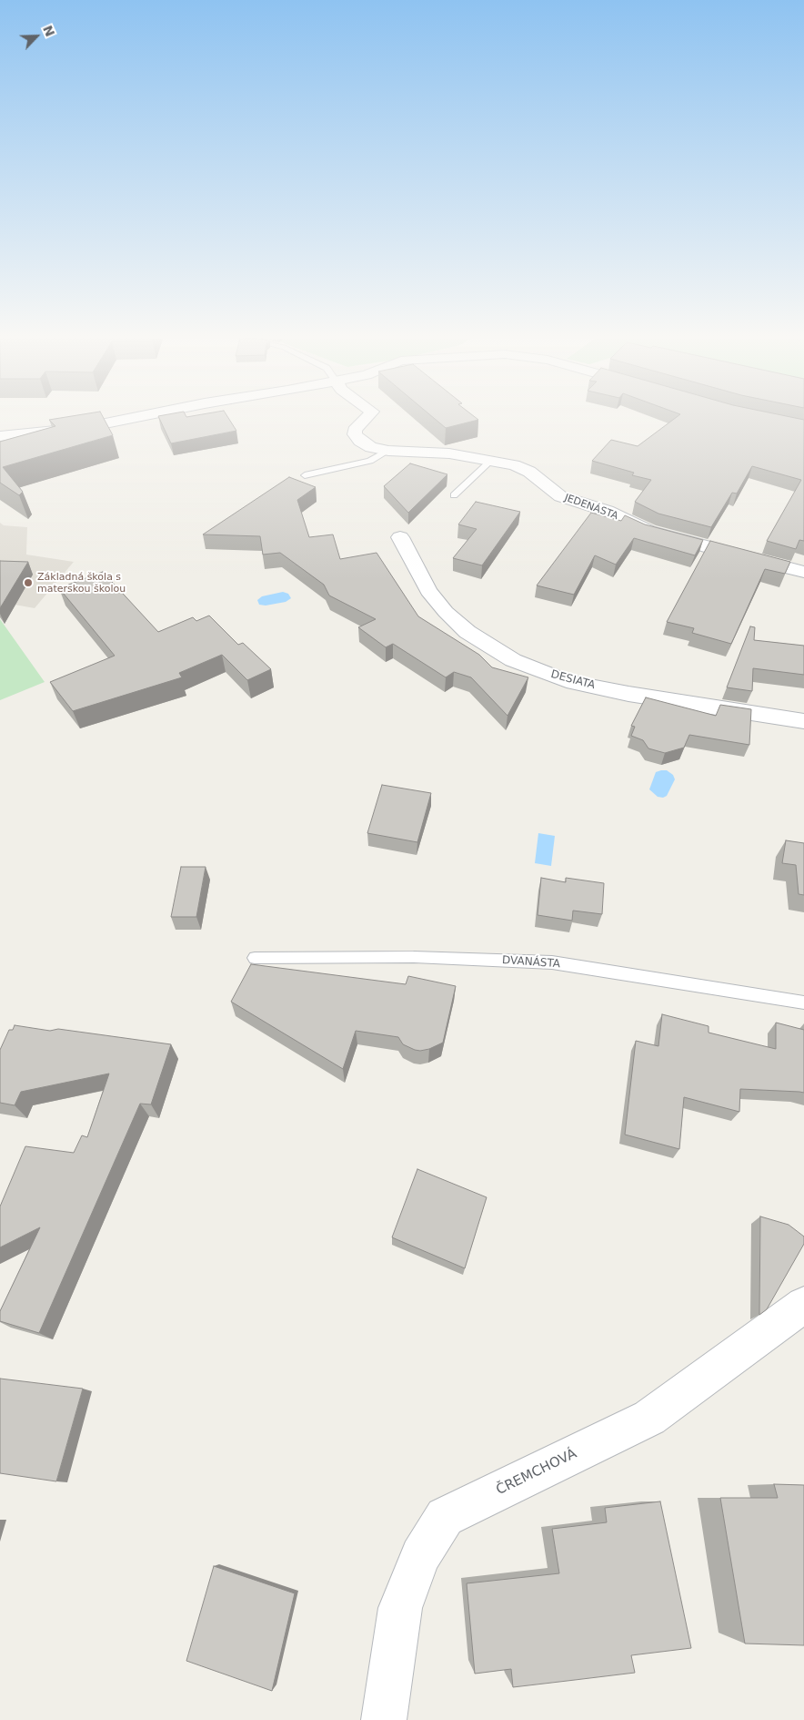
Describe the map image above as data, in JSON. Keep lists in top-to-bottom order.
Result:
{
  "streets": {
    "street": ["JEDENÁSTA", "DESIATA", "ČREMCHOVÁ"],
    "lane": ["DVANÁSTA"]
  },
  "places": ["Základná škola s materskou školou"],
  "north": "top right"
}
